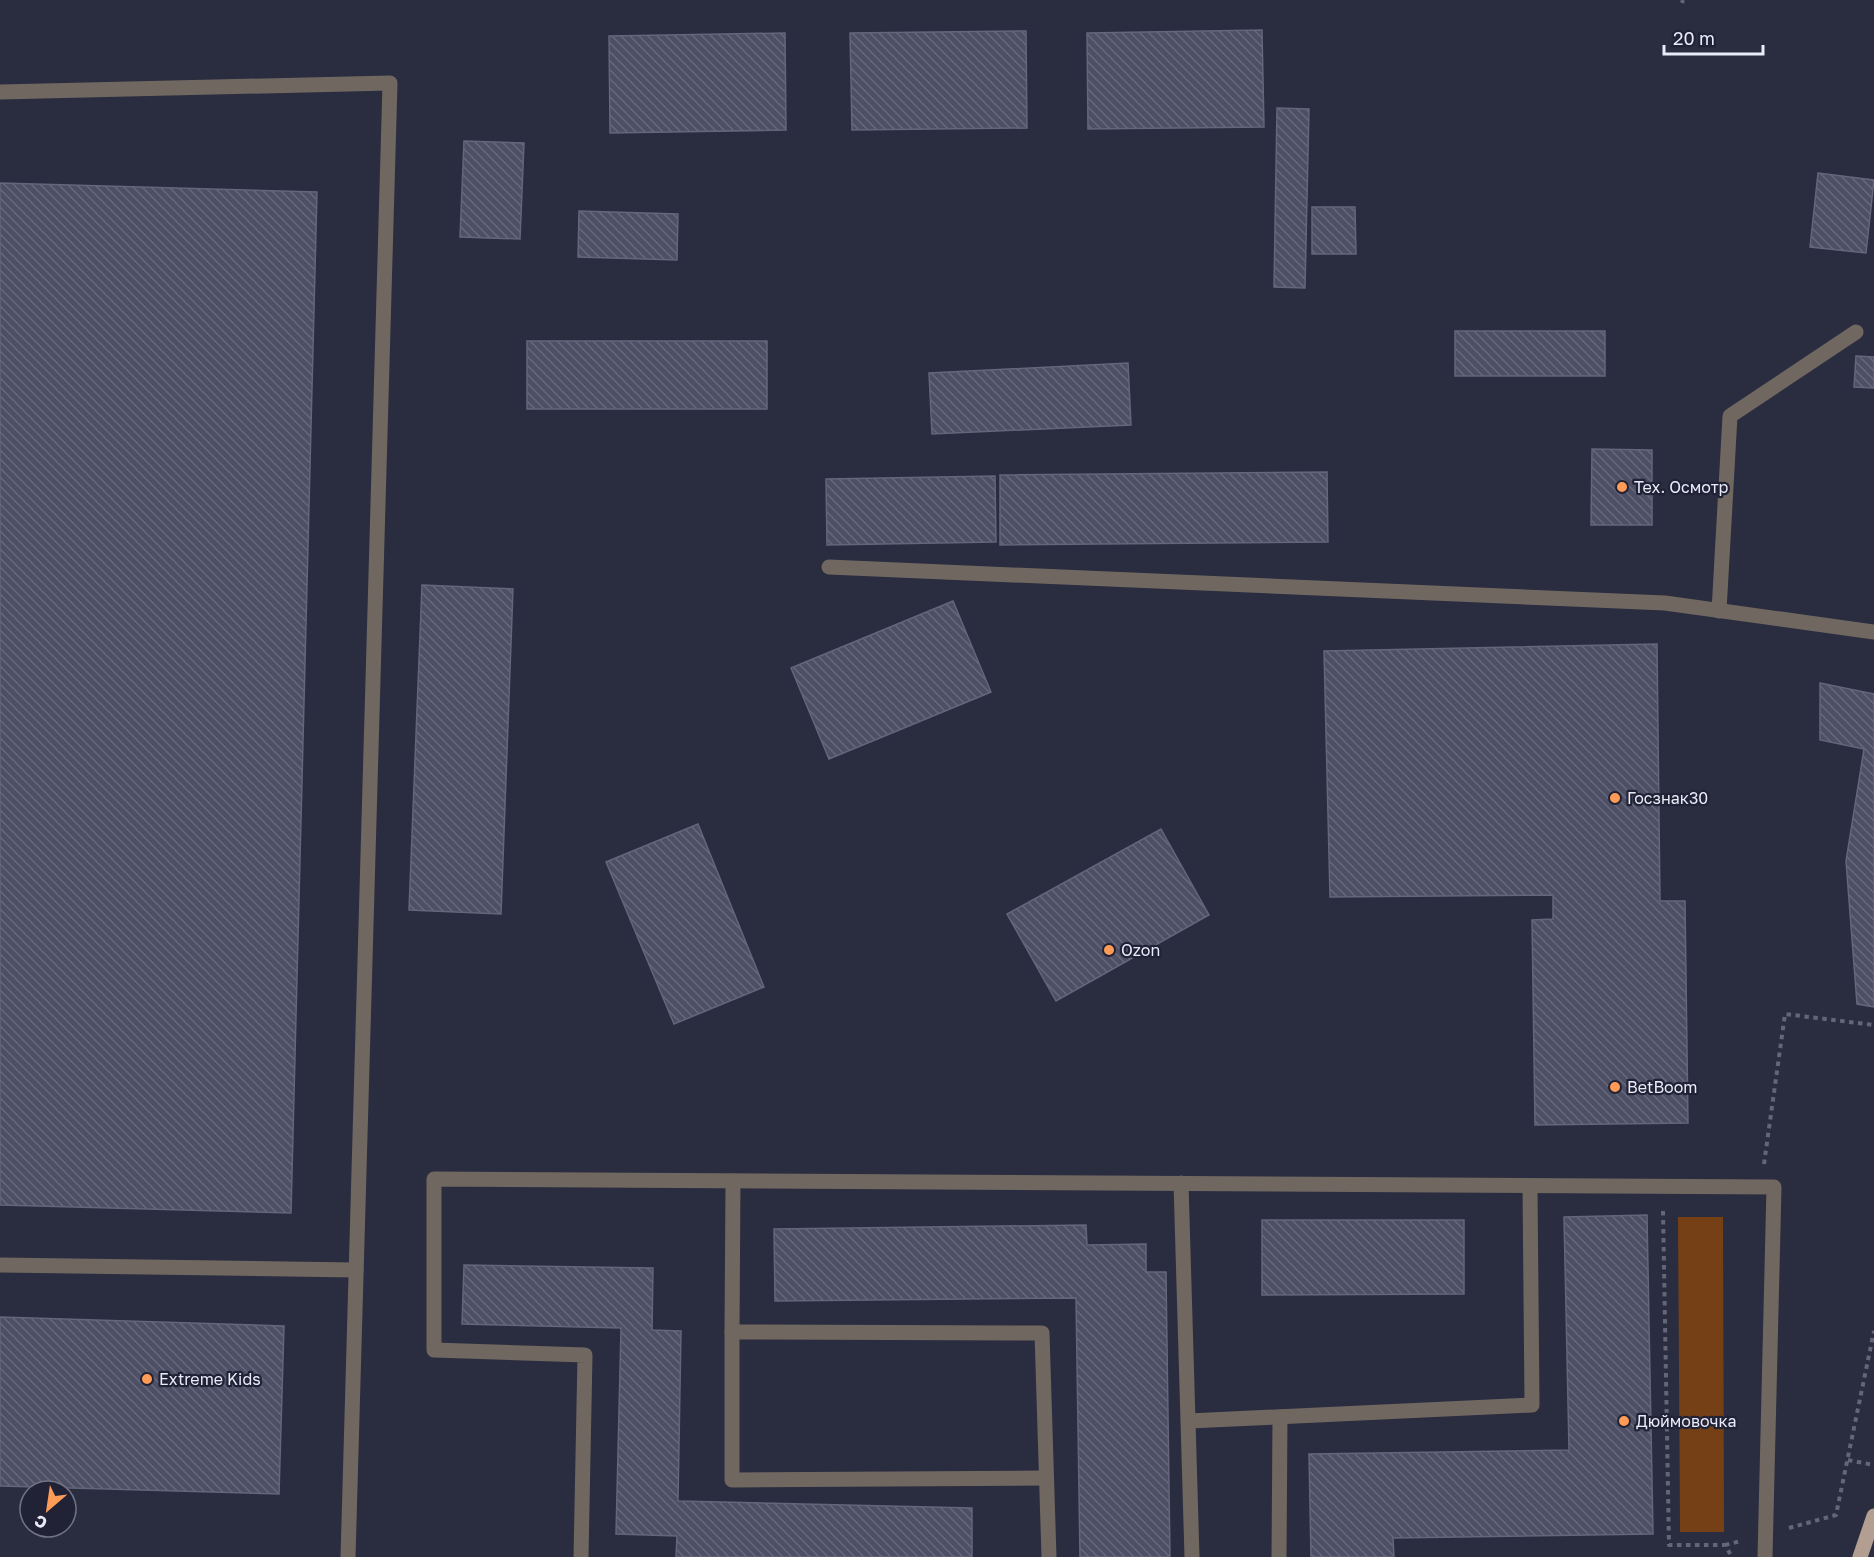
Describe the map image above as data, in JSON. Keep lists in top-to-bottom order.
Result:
{
  "places": [
    "Тех. Осмотр",
    "Госзнак30",
    "Ozon",
    "BetBoom",
    "Extreme Kids",
    "Дюймовочка"
  ],
  "scale_bar": "20 m",
  "north": "bottom left"
}
